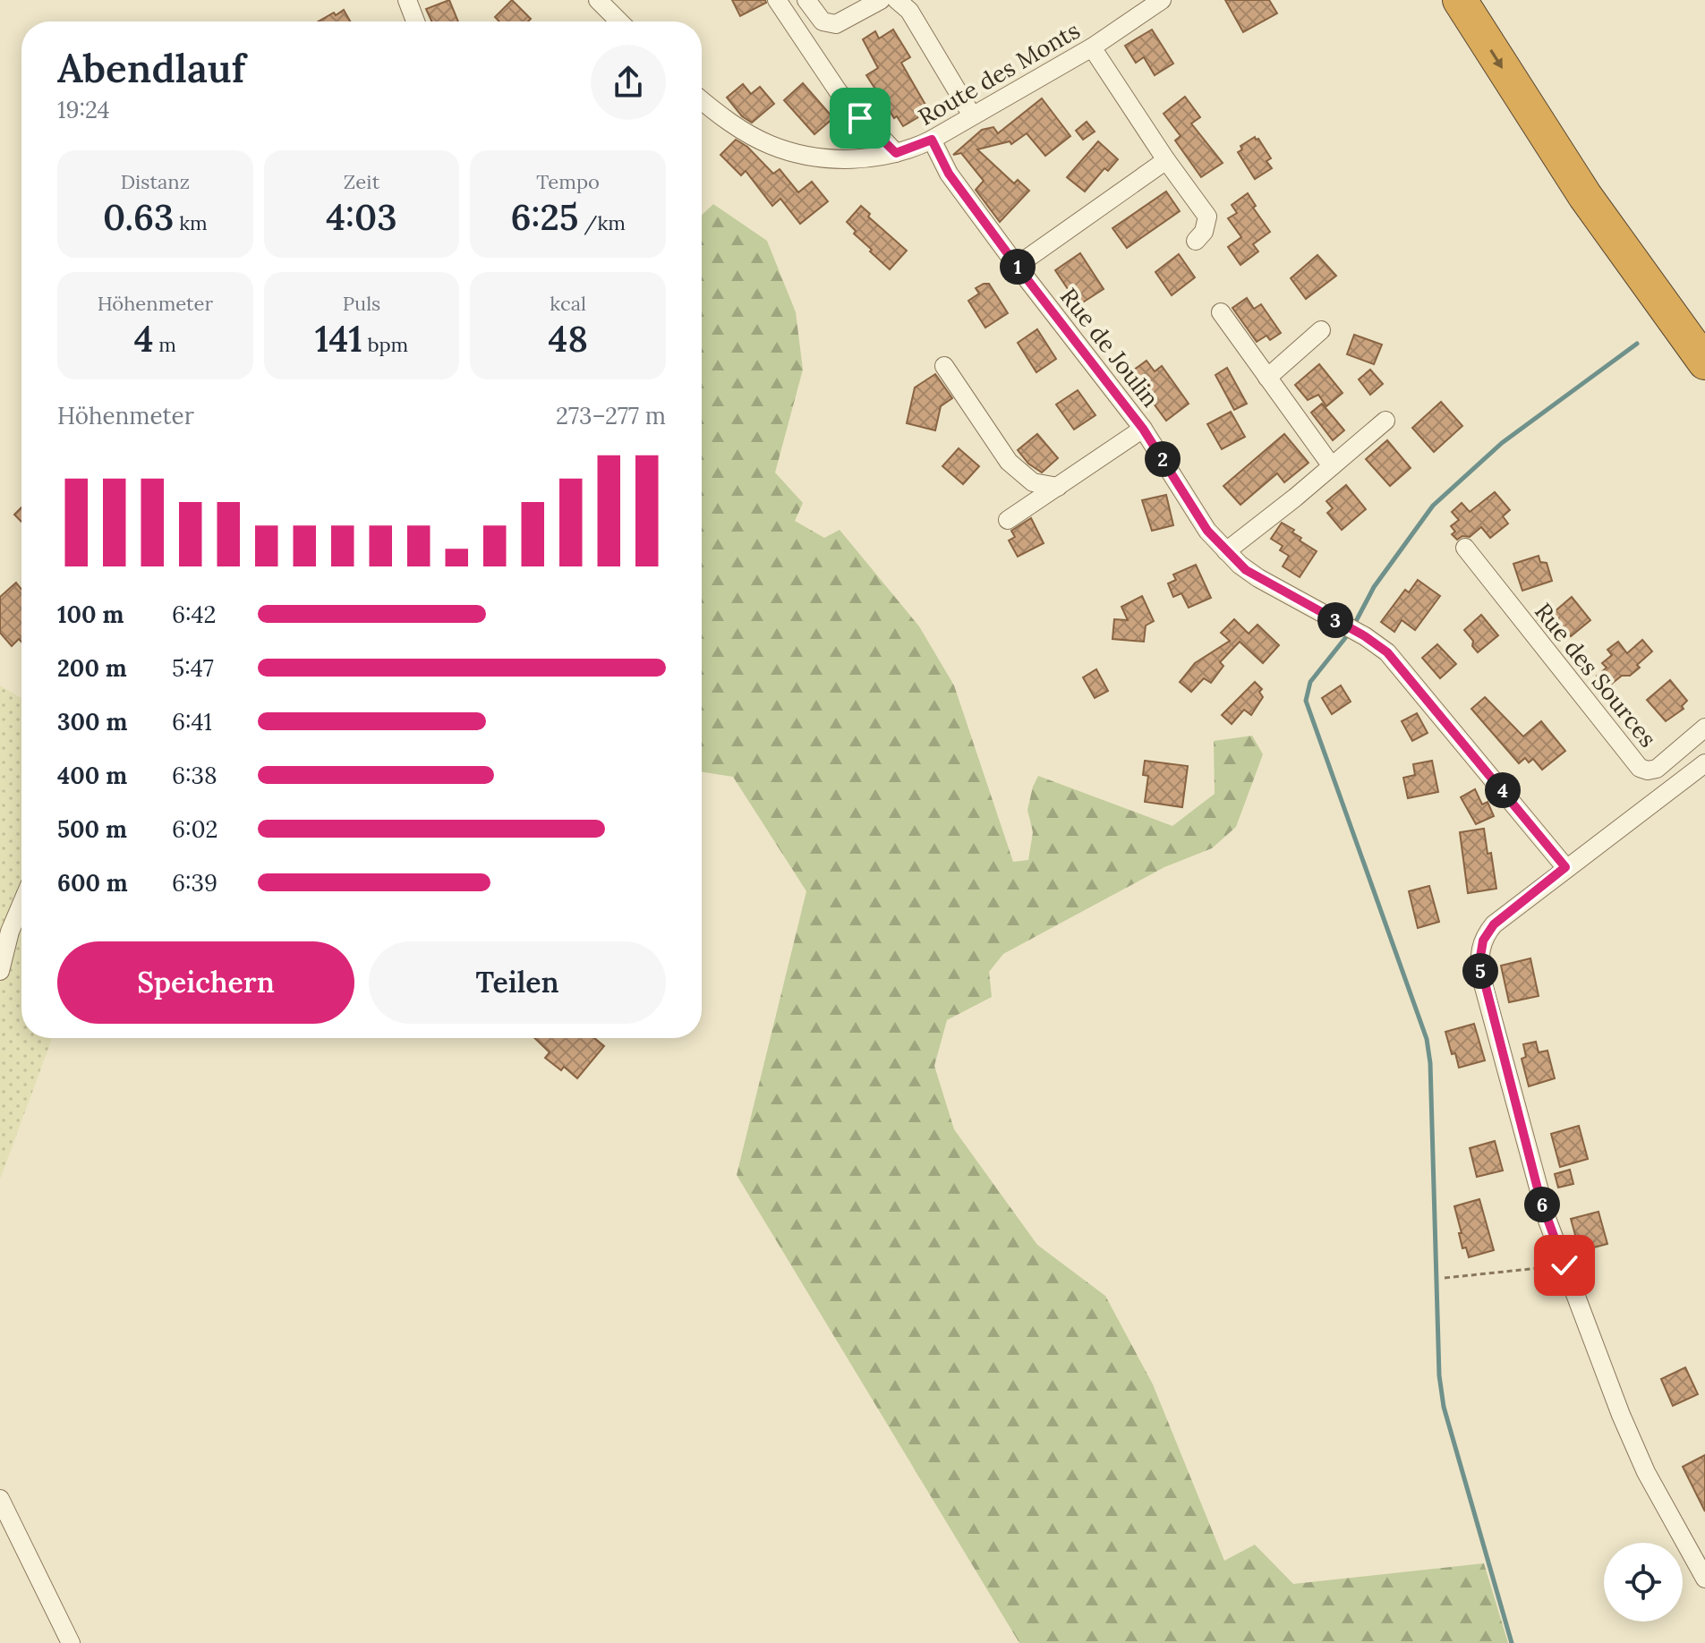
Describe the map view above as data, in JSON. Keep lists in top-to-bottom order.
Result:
{
  "streets": {
    "street": ["Route des Monts", "Rue de Joulin", "Rue des Sources"]
  },
  "crossings": [
    ["Route des Monts", "Rue de Joulin"]
  ],
  "page": {
    "heading": ["Abendlauf", "19:24"],
    "stats": [
      ["Distanz", "0.63 km"],
      ["Zeit", "4:03"],
      ["Tempo", "6:25 /km"],
      ["Höhenmeter", "4 m"],
      ["Puls", "141 bpm"],
      ["kcal", "48"]
    ],
    "pins": [
      "1",
      "2",
      "3",
      "4",
      "5",
      "6"
    ],
    "chart": ["Höhenmeter", "273–277 m"],
    "list": [
      {
        "name": "100 m",
        "note": "6:42"
      },
      {
        "name": "200 m",
        "note": "5:47"
      },
      {
        "name": "300 m",
        "note": "6:41"
      },
      {
        "name": "400 m",
        "note": "6:38"
      },
      {
        "name": "500 m",
        "note": "6:02"
      },
      {
        "name": "600 m",
        "note": "6:39"
      }
    ],
    "buttons": ["Speichern", "Teilen"]
  }
}
